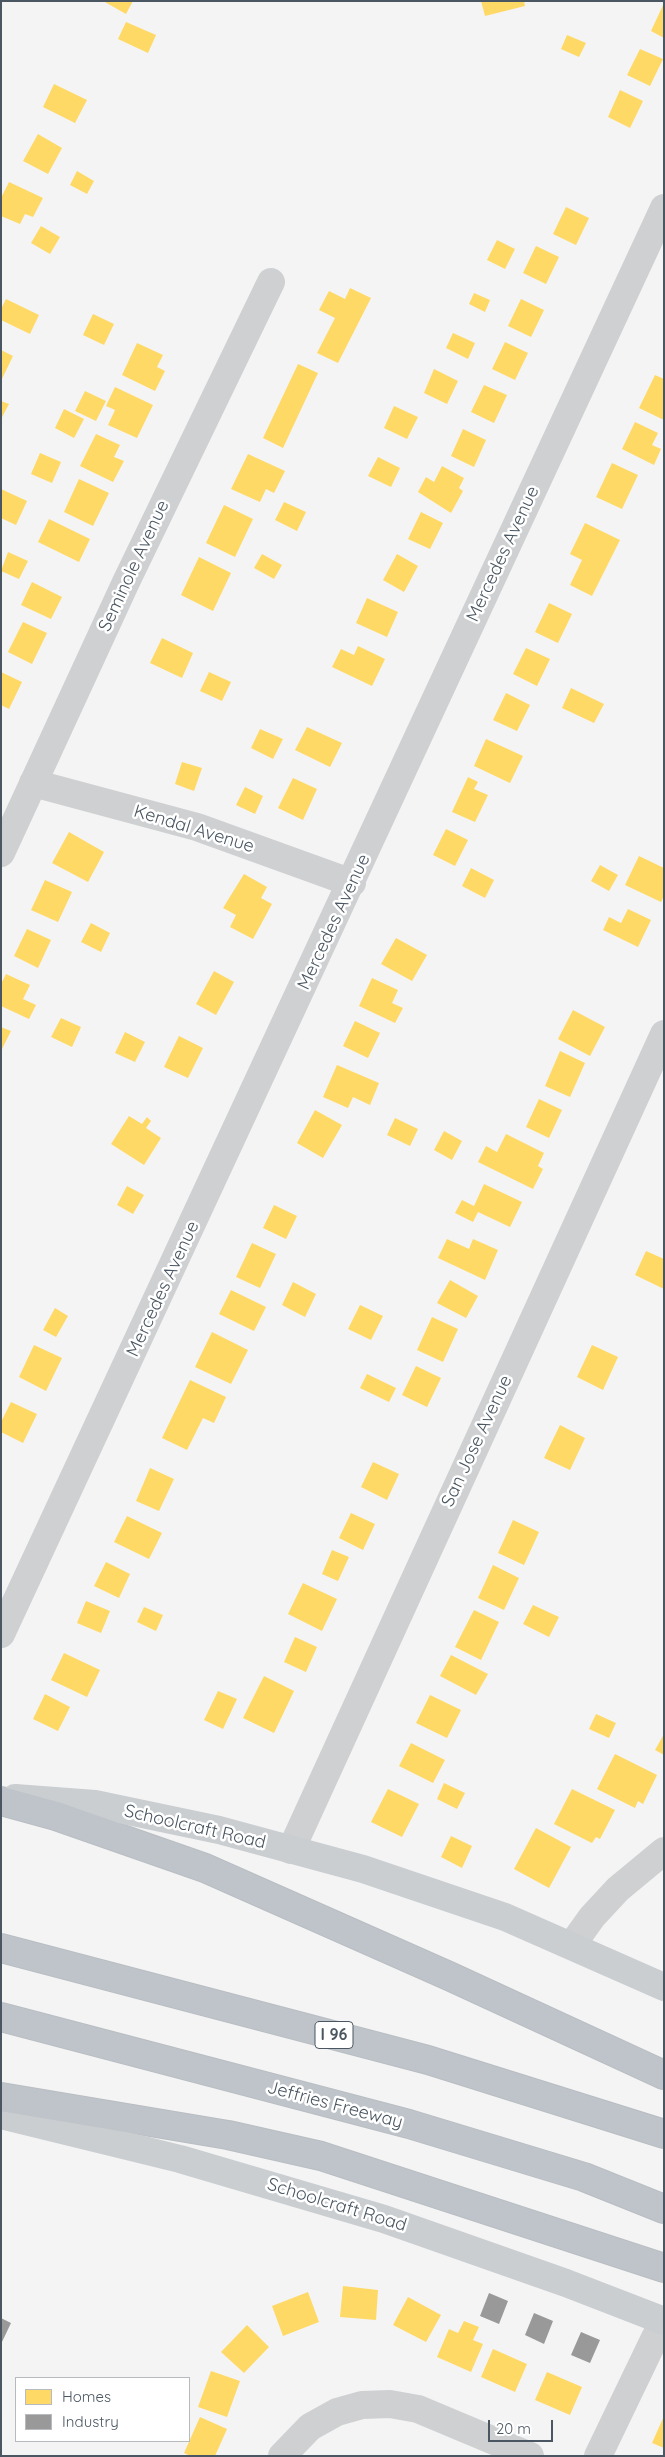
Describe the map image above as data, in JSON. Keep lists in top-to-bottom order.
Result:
{
  "streets": {
    "highway": ["I 96", "Jeffries Freeway"],
    "main road": ["Schoolcraft Road"],
    "street": [
      "Mercedes Avenue",
      "Seminole Avenue",
      "Kendal Avenue",
      "San Jose Avenue"
    ]
  },
  "crossings": [
    ["Mercedes Avenue", "Kendal Avenue"],
    ["Seminole Avenue", "Kendal Avenue"],
    ["San Jose Avenue", "Schoolcraft Road"]
  ],
  "legend": ["Homes", "Industry"],
  "scale_bar": "20 m"
}
